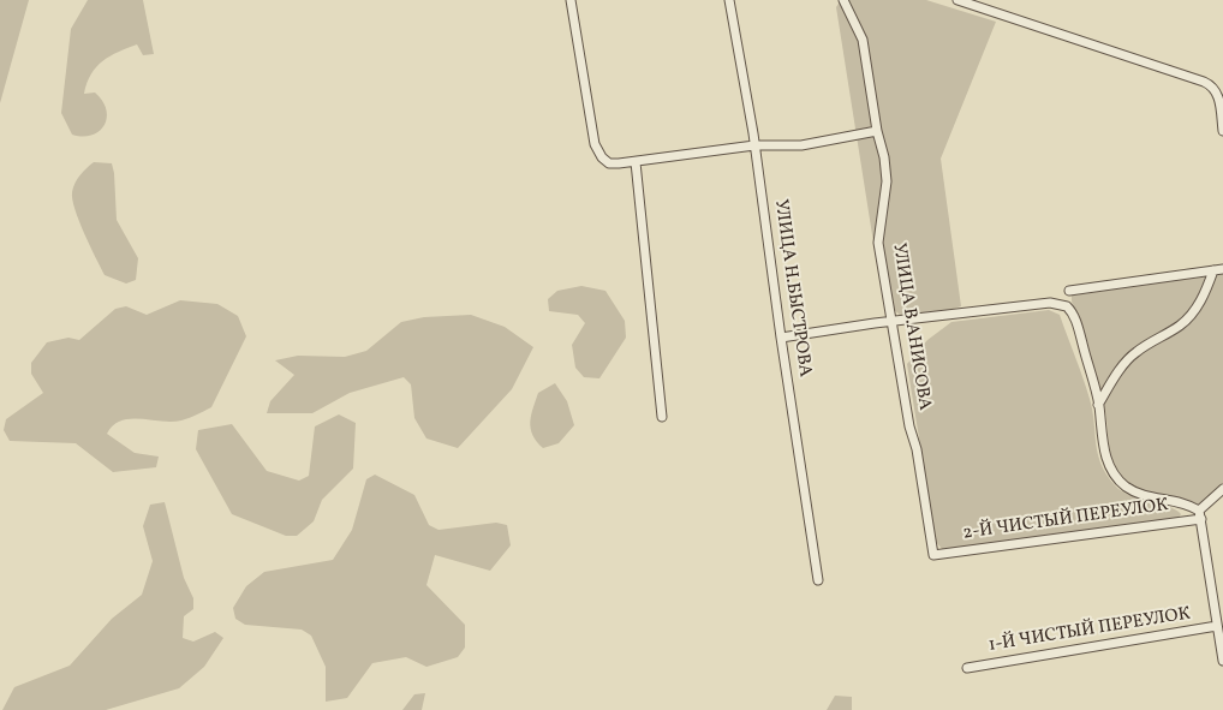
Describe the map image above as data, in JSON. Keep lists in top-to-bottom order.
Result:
{
  "streets": {
    "street": [
      "УЛИЦА Н.БЫСТРОВА",
      "УЛИЦА В.АНИСОВА",
      "2-Й ЧИСТЫЙ ПЕРЕУЛОК",
      "1-Й ЧИСТЫЙ ПЕРЕУЛОК"
    ]
  },
  "crossings": [
    ["УЛИЦА В.АНИСОВА", "2-Й ЧИСТЫЙ ПЕРЕУЛОК"]
  ]
}
